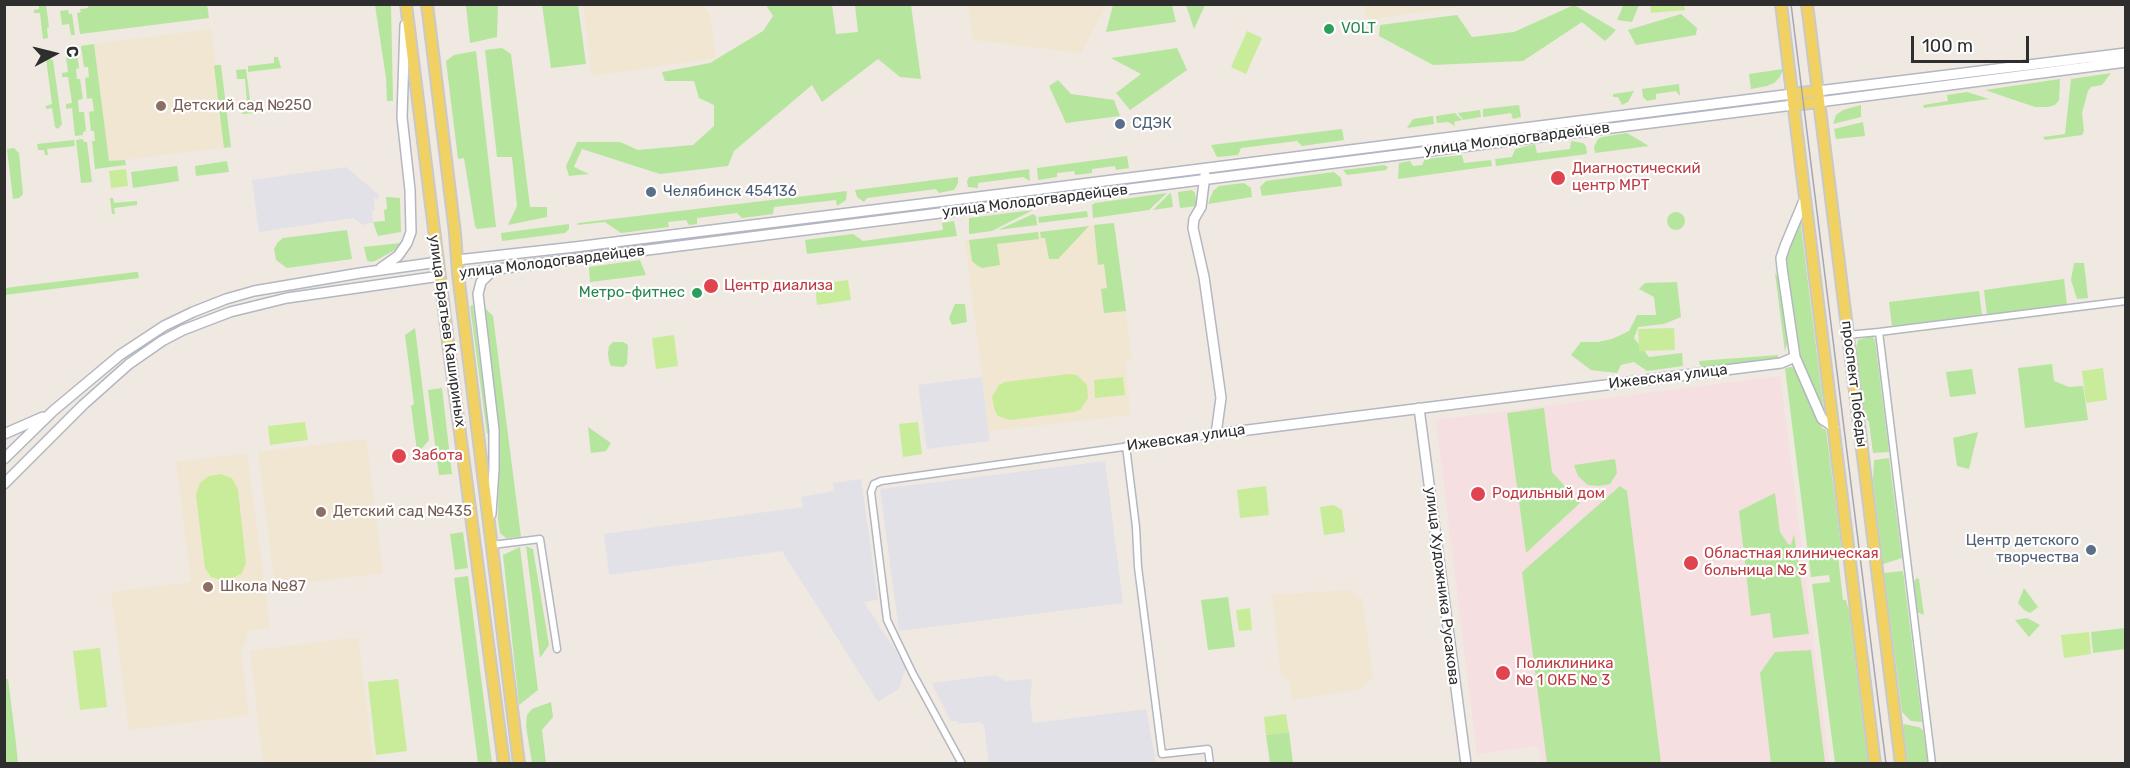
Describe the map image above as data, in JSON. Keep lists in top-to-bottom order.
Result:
{
  "streets": {
    "main road": [
      "улица Молодогвардейцев",
      "улица Братьев Кашириных",
      "Ижевская улица",
      "проспект Победы",
      "улица Художника Русакова"
    ]
  },
  "crossings": [
    ["улица Молодогвардейцев", "улица Братьев Кашириных"],
    ["улица Молодогвардейцев", "проспект Победы"],
    ["Ижевская улица", "улица Художника Русакова"]
  ],
  "places": [
    "VOLT",
    "Детский сад №250",
    "СДЭК",
    "Диагностический центр МРТ",
    "Челябинск 454136",
    "Центр диализа",
    "Метро-фитнес",
    "Забота",
    "Родильный дом",
    "Детский сад №435",
    "Центр детского творчества",
    "Областная клиническая больница № 3",
    "Школа №87",
    "Поликлиника № 1 ОКБ № 3"
  ],
  "scale_bar": "100 m",
  "north": "right"
}
